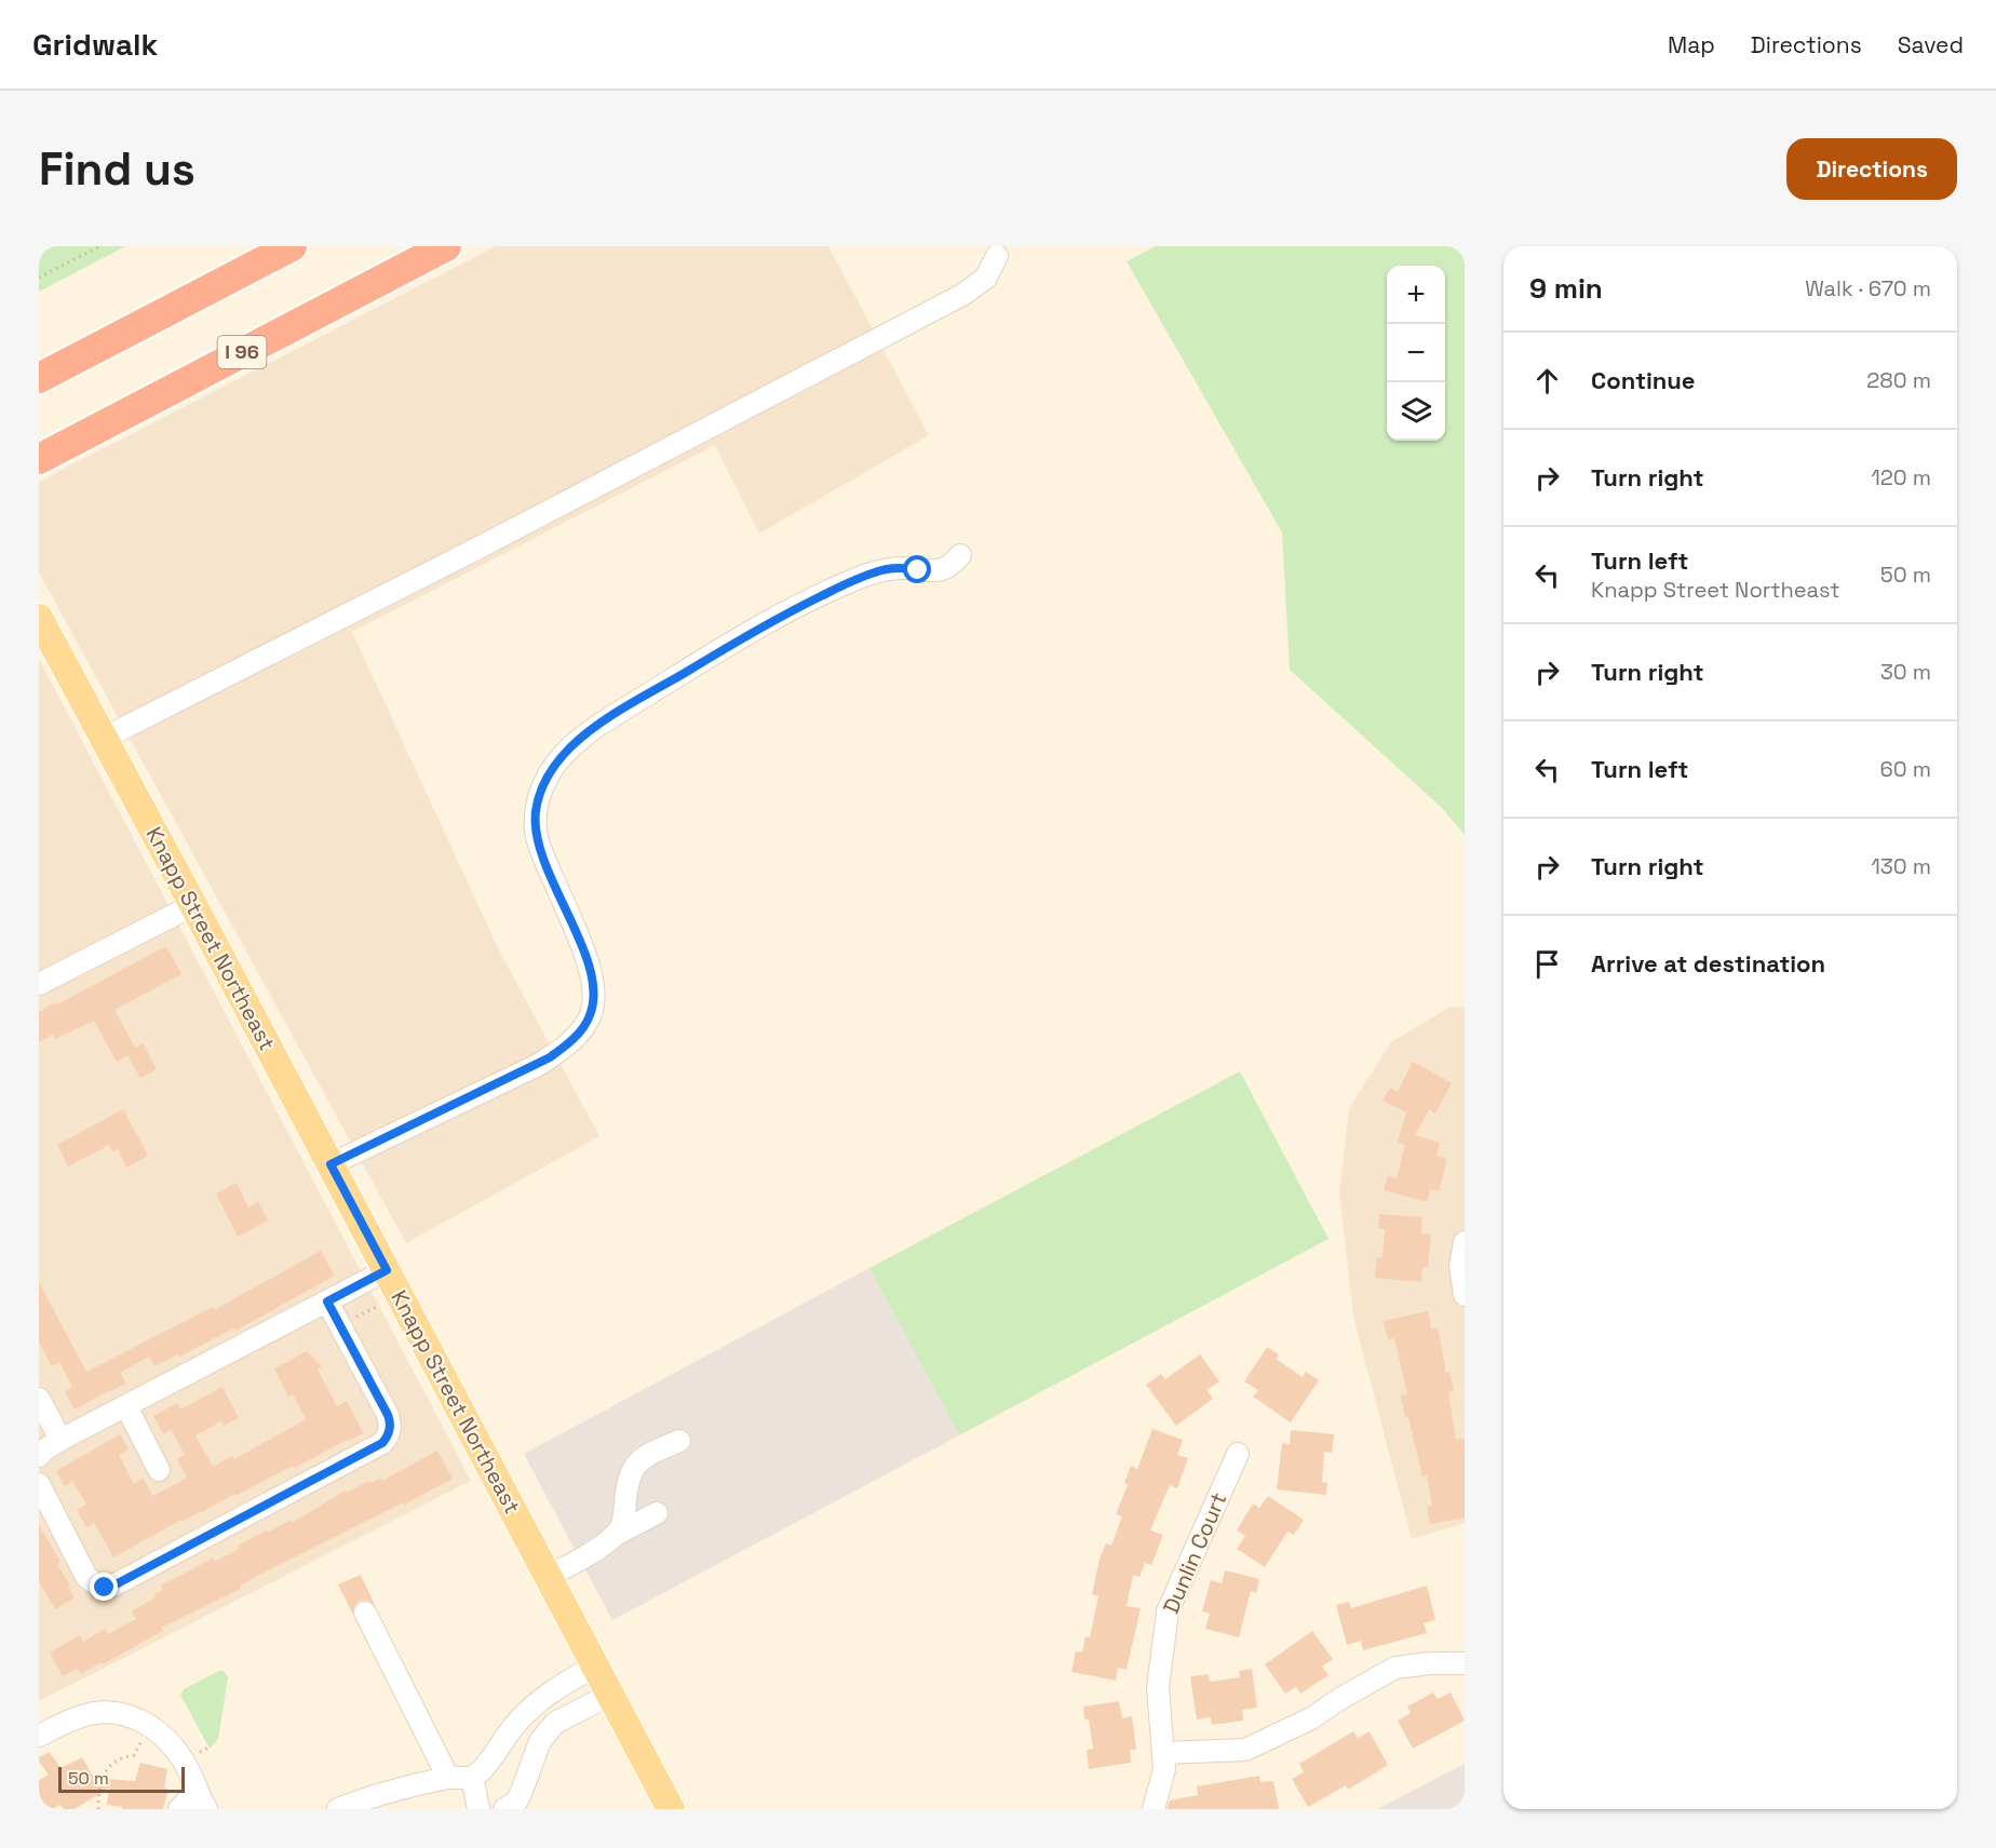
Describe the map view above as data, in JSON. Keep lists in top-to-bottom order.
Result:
{
  "streets": {
    "highway": ["I 96"],
    "main road": ["Knapp Street Northeast"],
    "street": ["Dunlin Court"]
  },
  "scale_bar": "50 m",
  "page": {
    "header": "Gridwalk",
    "nav": ["Map", "Directions", "Saved"],
    "buttons": "Directions",
    "title": "Find us",
    "heading": ["9 min", "Walk · 670 m"],
    "map_buttons": ["+", "−"],
    "list": [
      ["Continue", "280 m"],
      ["Turn right", "120 m"],
      ["Turn left", "Knapp Street Northeast", "50 m"],
      ["Turn right", "30 m"],
      ["Turn left", "60 m"],
      ["Turn right", "130 m"],
      "Arrive at destination"
    ],
    "scale": "50 m"
  }
}
